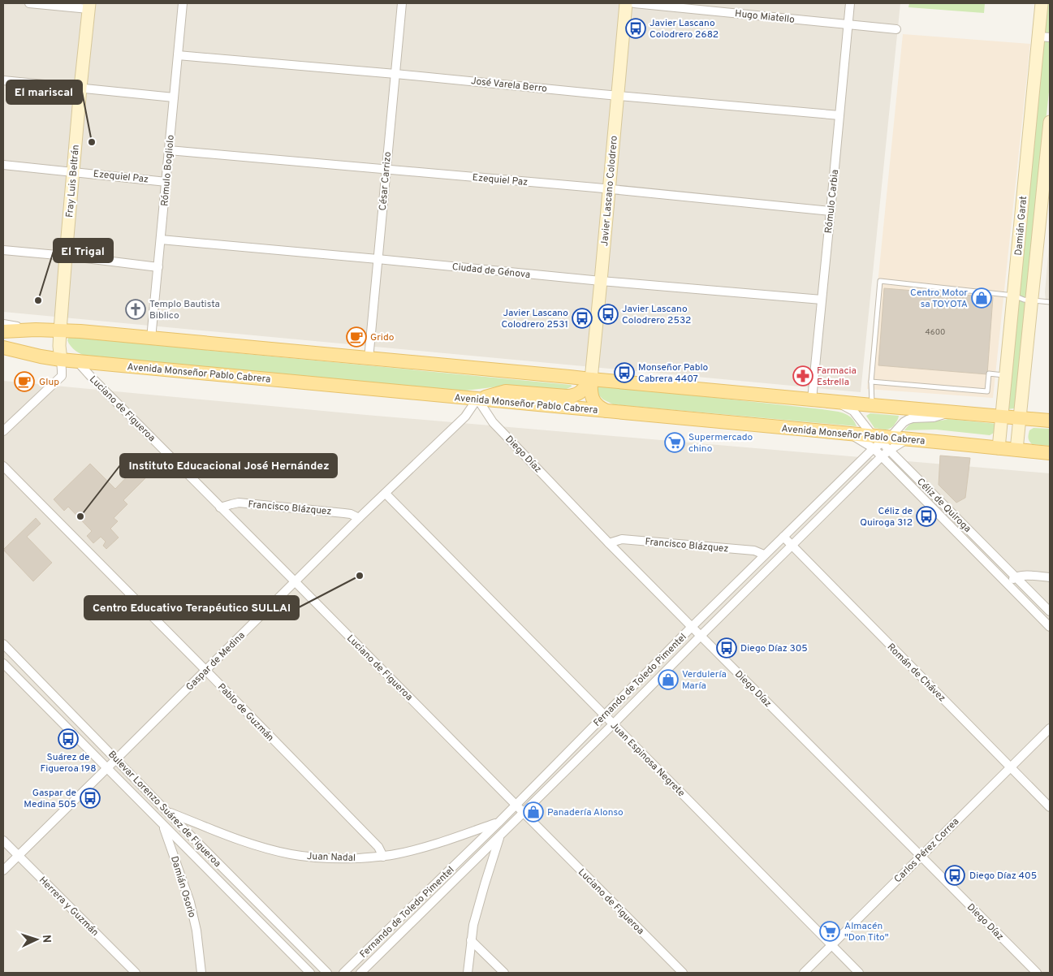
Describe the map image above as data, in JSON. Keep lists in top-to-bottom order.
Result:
{
  "streets": {
    "main road": [
      "Fray Luis Beltrán",
      "Javier Lascano Colodrero",
      "Damián Garat",
      "Avenida Monseñor Pablo Cabrera"
    ],
    "street": [
      "Hugo Miatello",
      "José Varela Berro",
      "Rómulo Bogliolo",
      "Ezequiel Paz",
      "César Carrizo",
      "Rómulo Carbia",
      "Ciudad de Génova",
      "Luciano de Figueroa",
      "Diego Díaz",
      "Céliz de Quiroga",
      "Francisco Blázquez",
      "Gaspar de Medina",
      "Román de Chávez",
      "Fernando de Toledo Pimentel",
      "Pablo de Guzmán",
      "Juan Espinosa Negrete",
      "Bulevar Lorenzo Suárez de Figueroa",
      "Carlos Pérez Correa",
      "Juan Nadal",
      "Damián Osorio",
      "Herrera y Guzmán"
    ]
  },
  "crossings": [
    ["Hugo Miatello", "Rómulo Carbia"],
    ["José Varela Berro", "Rómulo Bogliolo"],
    ["José Varela Berro", "César Carrizo"],
    ["José Varela Berro", "Javier Lascano Colodrero"],
    ["José Varela Berro", "Rómulo Carbia"],
    ["Rómulo Bogliolo", "Ezequiel Paz"],
    ["Rómulo Bogliolo", "Ciudad de Génova"],
    ["Ezequiel Paz", "Fray Luis Beltrán"],
    ["Ezequiel Paz", "César Carrizo"],
    ["Ezequiel Paz", "Javier Lascano Colodrero"],
    ["Ezequiel Paz", "Rómulo Carbia"],
    ["Fray Luis Beltrán", "Avenida Monseñor Pablo Cabrera"],
    ["César Carrizo", "Ciudad de Génova"],
    ["Javier Lascano Colodrero", "Ciudad de Génova"],
    ["Rómulo Carbia", "Ciudad de Génova"],
    ["Damián Garat", "Avenida Monseñor Pablo Cabrera"],
    ["Avenida Monseñor Pablo Cabrera", "Luciano de Figueroa"],
    ["Avenida Monseñor Pablo Cabrera", "Diego Díaz"],
    ["Avenida Monseñor Pablo Cabrera", "Céliz de Quiroga"],
    ["Avenida Monseñor Pablo Cabrera", "Gaspar de Medina"],
    ["Avenida Monseñor Pablo Cabrera", "Fernando de Toledo Pimentel"],
    ["Luciano de Figueroa", "Francisco Blázquez"],
    ["Luciano de Figueroa", "Gaspar de Medina"],
    ["Luciano de Figueroa", "Fernando de Toledo Pimentel"],
    ["Diego Díaz", "Francisco Blázquez"],
    ["Diego Díaz", "Gaspar de Medina"],
    ["Diego Díaz", "Fernando de Toledo Pimentel"],
    ["Diego Díaz", "Carlos Pérez Correa"],
    ["Céliz de Quiroga", "Fernando de Toledo Pimentel"],
    ["Francisco Blázquez", "Gaspar de Medina"],
    ["Francisco Blázquez", "Fernando de Toledo Pimentel"],
    ["Gaspar de Medina", "Pablo de Guzmán"],
    ["Gaspar de Medina", "Juan Espinosa Negrete"],
    ["Gaspar de Medina", "Bulevar Lorenzo Suárez de Figueroa"],
    ["Gaspar de Medina", "Herrera y Guzmán"],
    ["Román de Chávez", "Fernando de Toledo Pimentel"],
    ["Román de Chávez", "Carlos Pérez Correa"],
    ["Fernando de Toledo Pimentel", "Juan Espinosa Negrete"],
    ["Fernando de Toledo Pimentel", "Juan Nadal"],
    ["Pablo de Guzmán", "Juan Nadal"],
    ["Juan Espinosa Negrete", "Carlos Pérez Correa"],
    ["Bulevar Lorenzo Suárez de Figueroa", "Juan Nadal"],
    ["Bulevar Lorenzo Suárez de Figueroa", "Damián Osorio"]
  ],
  "places": {
    "bus stop": [
      "Javier Lascano Colodrero 2682",
      "Javier Lascano Colodrero 2532",
      "Javier Lascano Colodrero 2531",
      "Monseñor Pablo Cabrera 4407",
      "Céliz de Quiroga 312",
      "Diego Díaz 305",
      "Suárez de Figueroa 198",
      "Gaspar de Medina 505",
      "Diego Díaz 405"
    ],
    "other": [
      "El mariscal",
      "El Trigal",
      "Instituto Educacional José Hernández",
      "Centro Educativo Terapéutico SULLAI"
    ],
    "shop": ["Centro Motor sa TOYOTA", "Verdulería María", "Panadería Alonso"],
    "church": ["Templo Bautista Biblico"],
    "cafe": ["Grido", "Glup"],
    "pharmacy": ["Farmacia Estrella"],
    "supermarket": ["Supermercado chino", "Almacén \"Don Tito\""]
  },
  "house_numbers": ["4600"],
  "north": "right"
}
